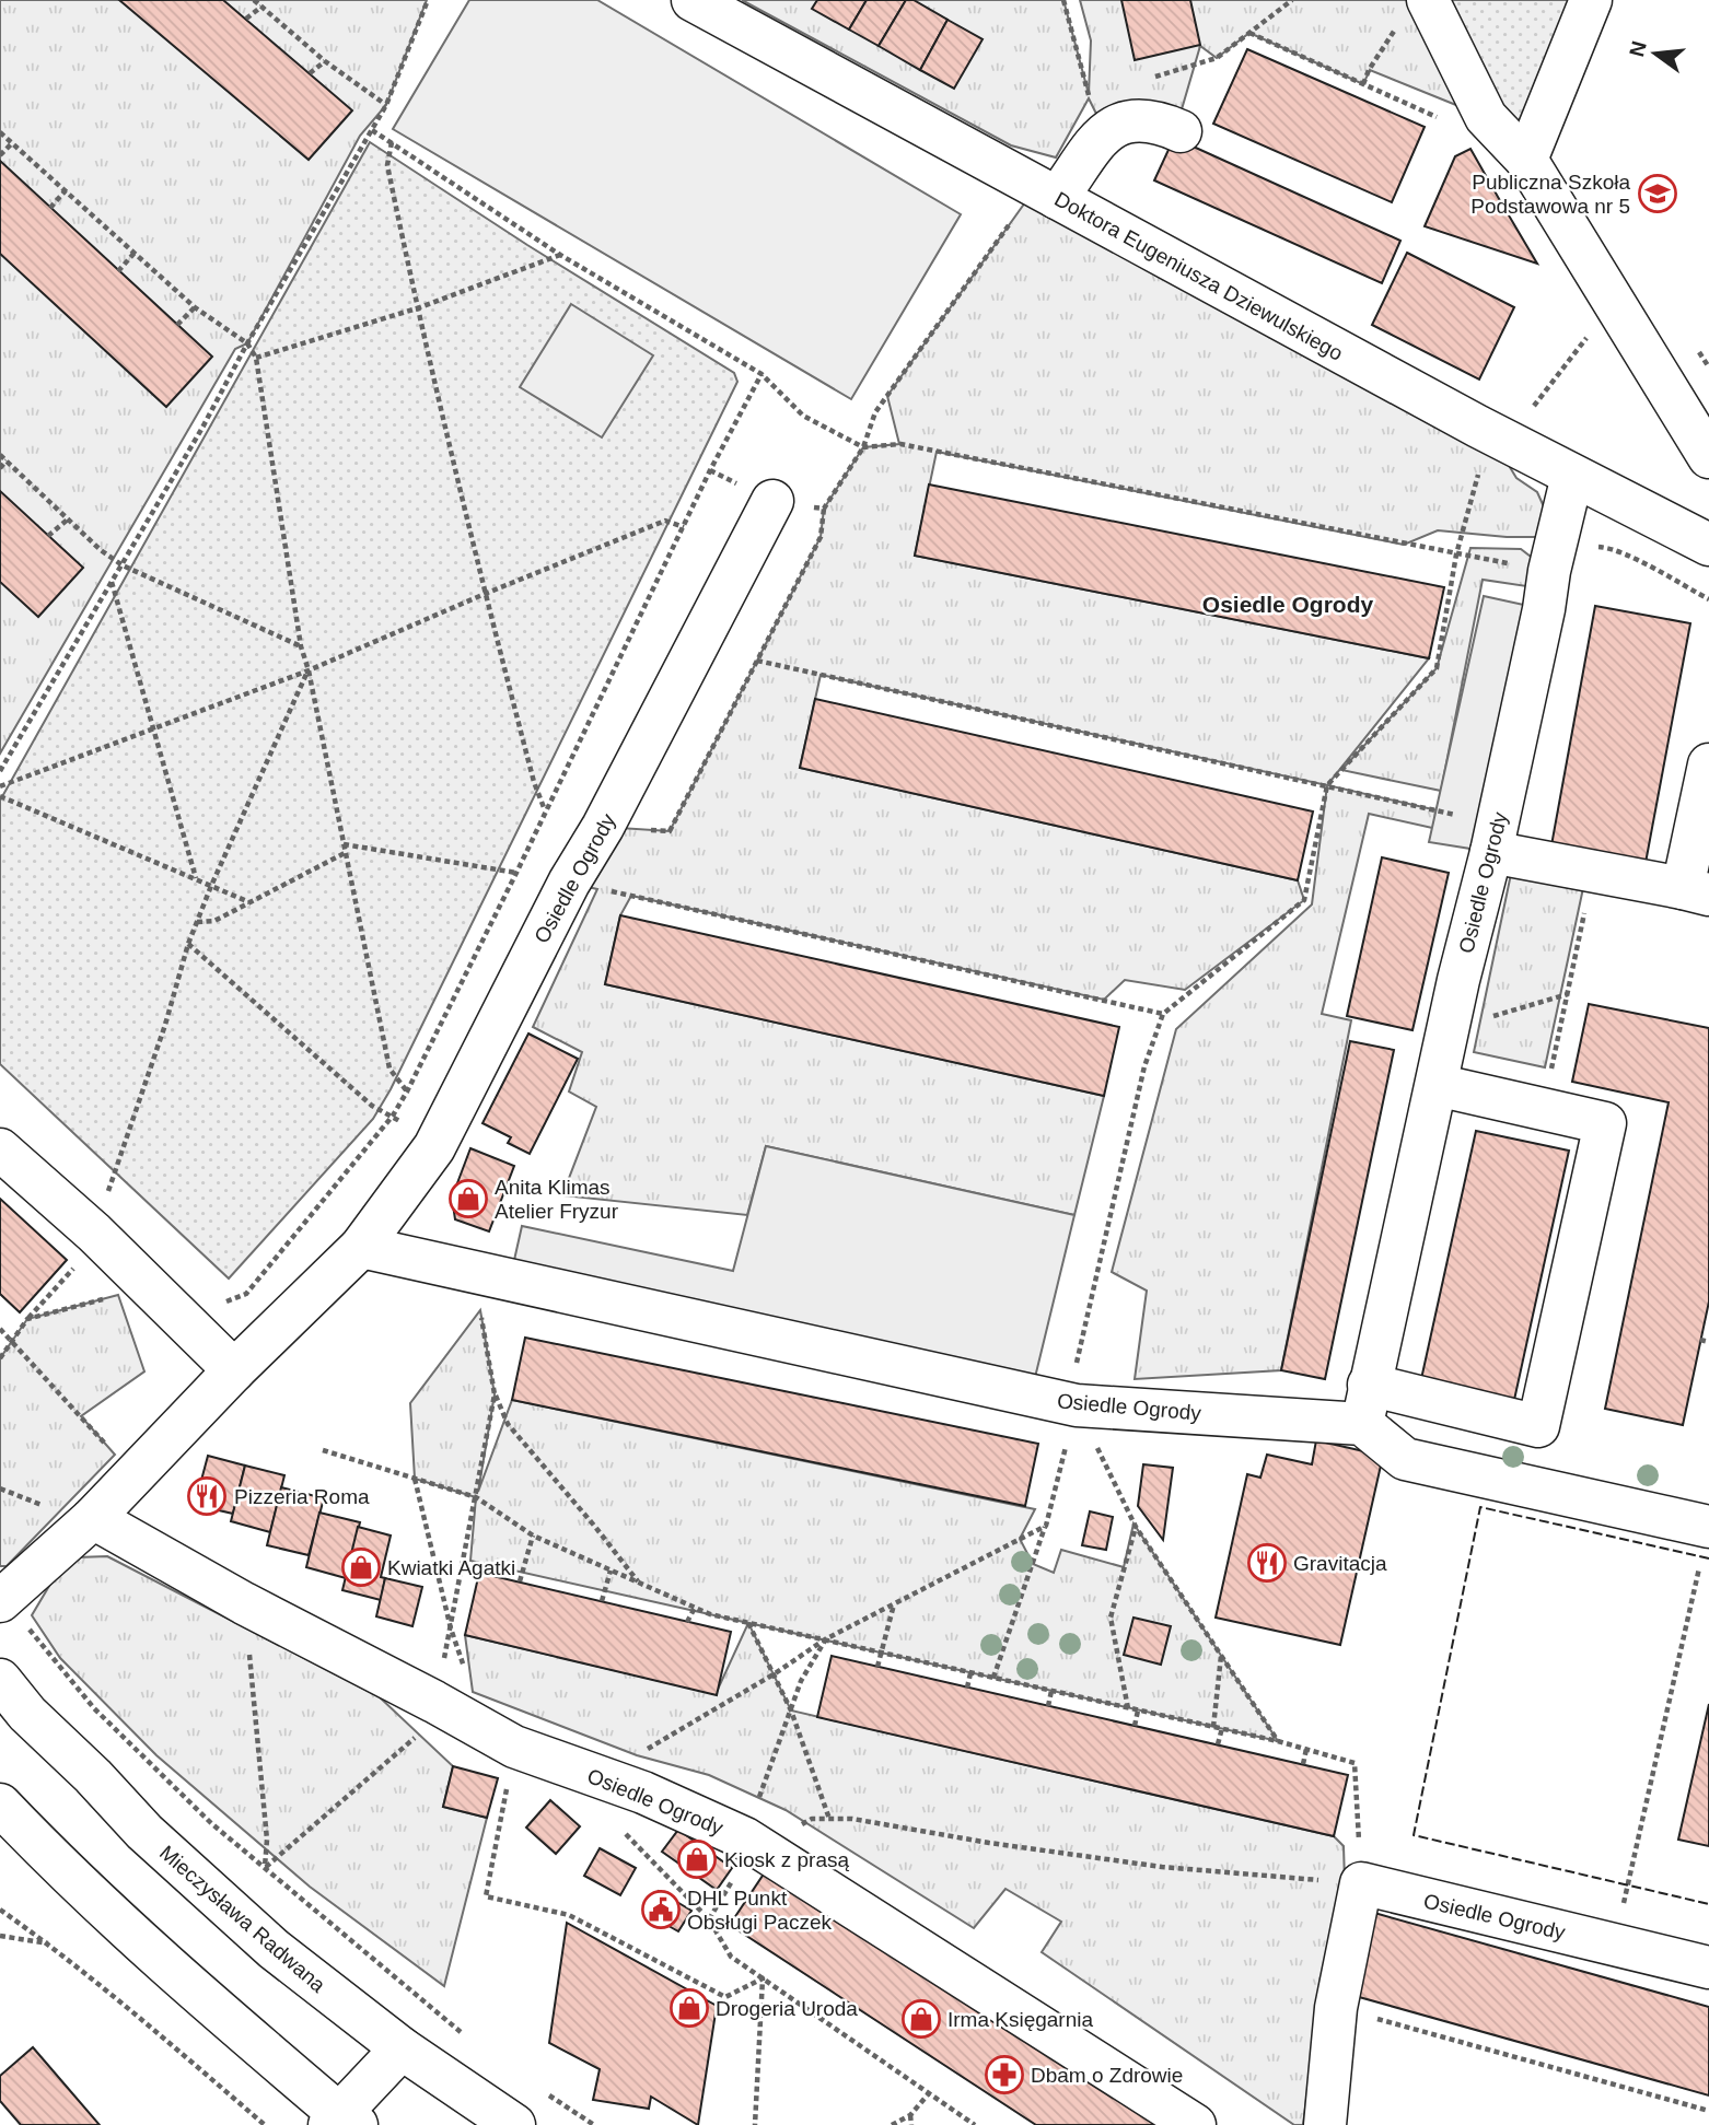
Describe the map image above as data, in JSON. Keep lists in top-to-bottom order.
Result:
{
  "streets": {
    "street": ["Doktora Eugeniusza Dziewulskiego", "Osiedle Ogrody", "Mieczysława Radwana"]
  },
  "crossings": [
    ["Doktora Eugeniusza Dziewulskiego", "Osiedle Ogrody"]
  ],
  "districts": ["Osiedle Ogrody"],
  "places": {
    "school or university": ["Publiczna Szkoła Podstawowa nr 5"],
    "shop": [
      "Anita Klimas Atelier Fryzur",
      "Kwiatki Agatki",
      "Kiosk z prasą",
      "Drogeria Uroda",
      "Irma Księgarnia"
    ],
    "restaurant": ["Pizzeria Roma", "Gravitacja"],
    "public building": ["DHL Punkt Obsługi Paczek"],
    "pharmacy": ["Dbam o Zdrowie"]
  },
  "north": "left"
}
